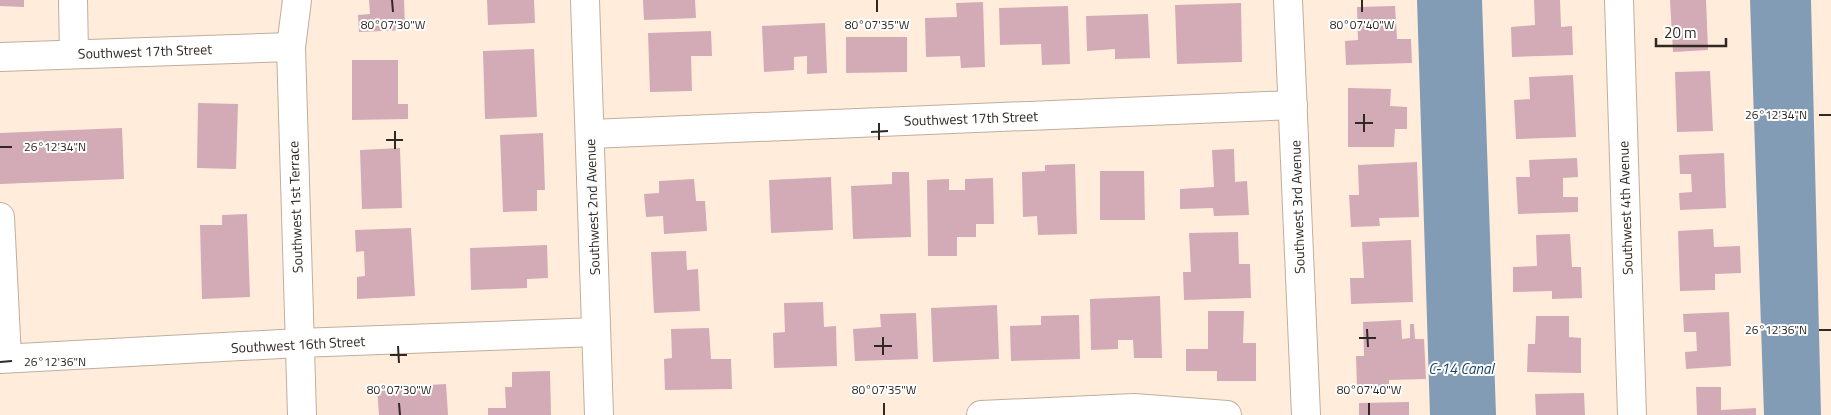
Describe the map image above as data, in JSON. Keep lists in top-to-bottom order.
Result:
{
  "streets": {
    "street": [
      "Southwest 17th Street",
      "Southwest 1st Terrace",
      "Southwest 2nd Avenue",
      "Southwest 3rd Avenue",
      "Southwest 4th Avenue",
      "Southwest 16th Street"
    ]
  },
  "crossings": [
    ["Southwest 17th Street", "Southwest 1st Terrace"],
    ["Southwest 17th Street", "Southwest 2nd Avenue"],
    ["Southwest 17th Street", "Southwest 3rd Avenue"],
    ["Southwest 1st Terrace", "Southwest 16th Street"],
    ["Southwest 2nd Avenue", "Southwest 16th Street"]
  ],
  "water": ["C-14 Canal"],
  "scale_bar": "20 m",
  "coordinates": [
    "80°07'30\"W",
    "80°07'35\"W",
    "80°07'40\"W",
    "26°12'34\"N",
    "26°12'36\"N"
  ]
}
